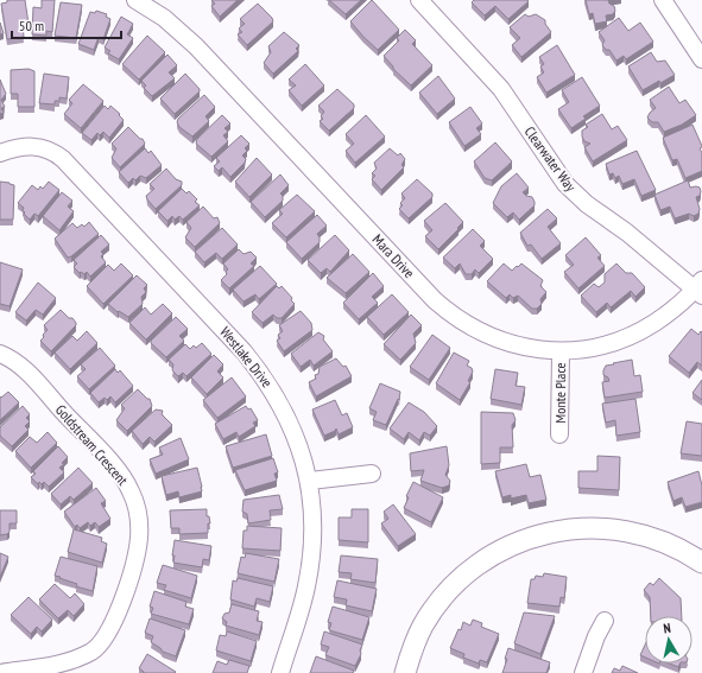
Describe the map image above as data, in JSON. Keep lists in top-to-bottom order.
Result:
{
  "streets": {
    "street": [
      "Clearwater Way",
      "Mara Drive",
      "Westlake Drive",
      "Monte Place",
      "Goldstream Crescent"
    ]
  },
  "crossings": [
    ["Clearwater Way", "Mara Drive"],
    ["Mara Drive", "Monte Place"]
  ],
  "scale_bar": "50 m",
  "north": "top"
}
